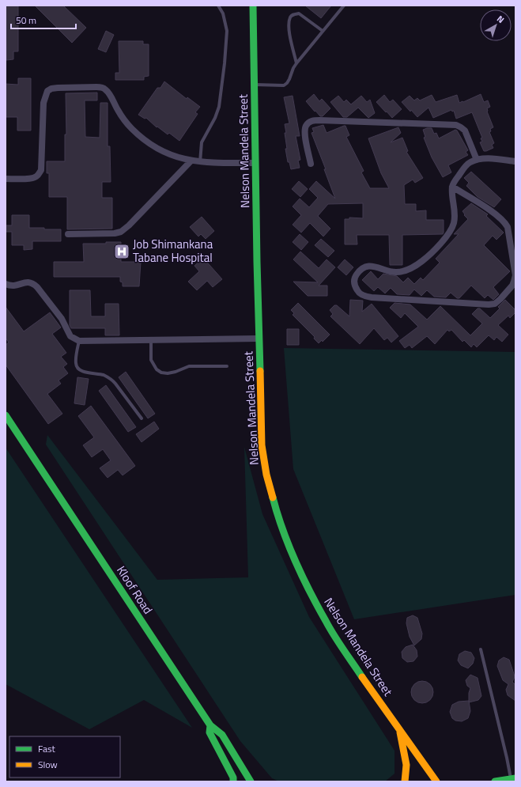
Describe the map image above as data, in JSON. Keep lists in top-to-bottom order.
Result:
{
  "streets": {
    "main road": ["Nelson Mandela Street", "Kloof Road"]
  },
  "places": {
    "hospital": ["Job Shimankana Tabane Hospital"]
  },
  "legend": ["Fast", "Slow"],
  "scale_bar": "50 m",
  "north": "top right"
}
